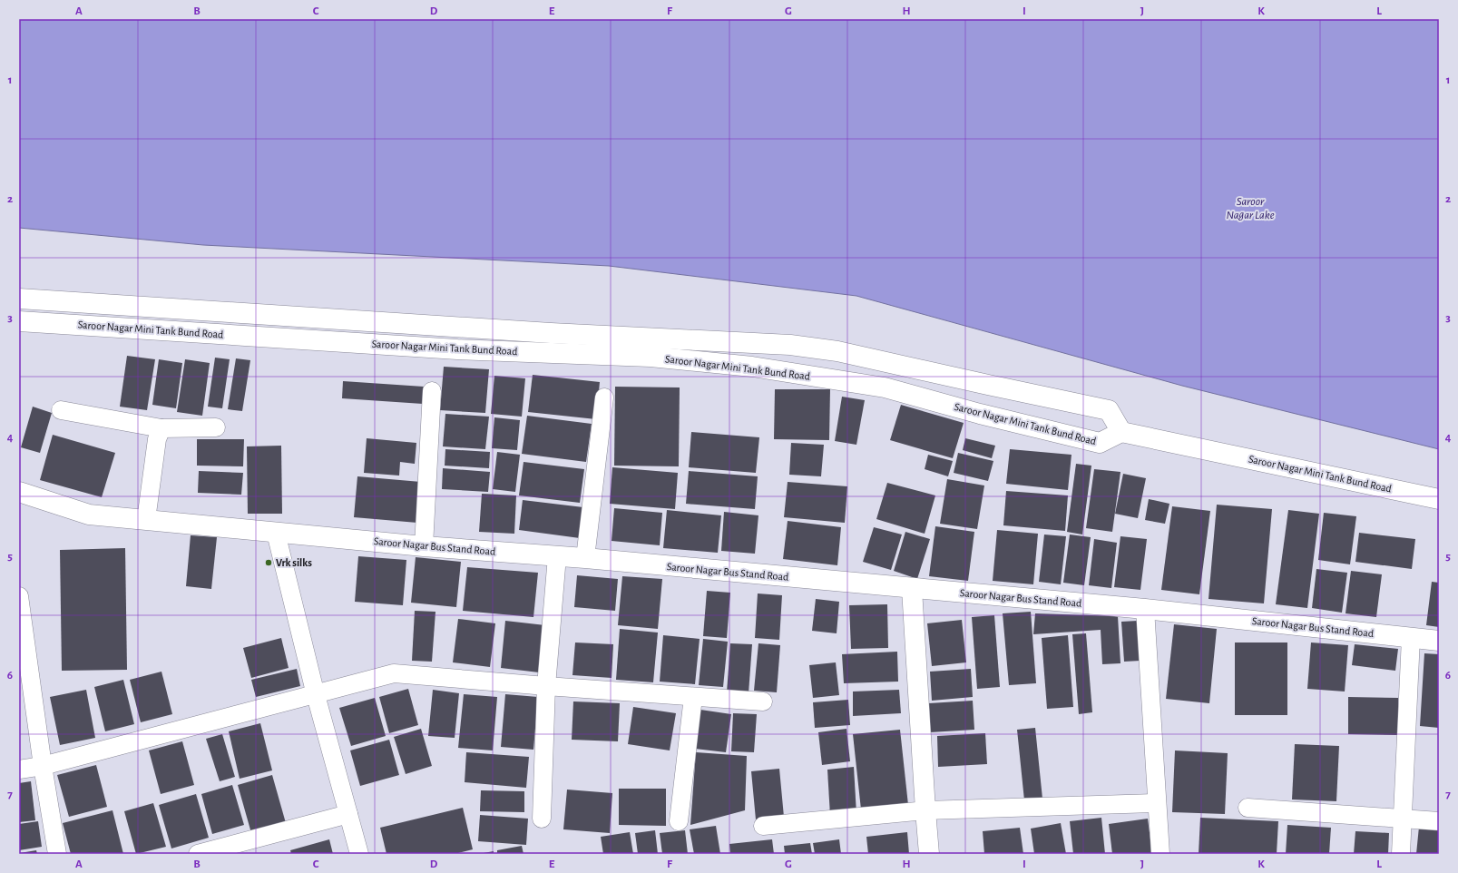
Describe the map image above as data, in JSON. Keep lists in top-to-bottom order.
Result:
{
  "streets": {
    "main road": ["Saroor Nagar Mini Tank Bund Road", "Saroor Nagar Bus Stand Road"]
  },
  "water": ["Saroor Nagar Lake"],
  "places": ["Vrk silks"],
  "grid": {
    "columns": [
      "A",
      "B",
      "C",
      "D",
      "E",
      "F",
      "G",
      "H",
      "I",
      "J",
      "K",
      "L"
    ],
    "rows": [
      "1",
      "2",
      "3",
      "4",
      "5",
      "6",
      "7"
    ]
  }
}
